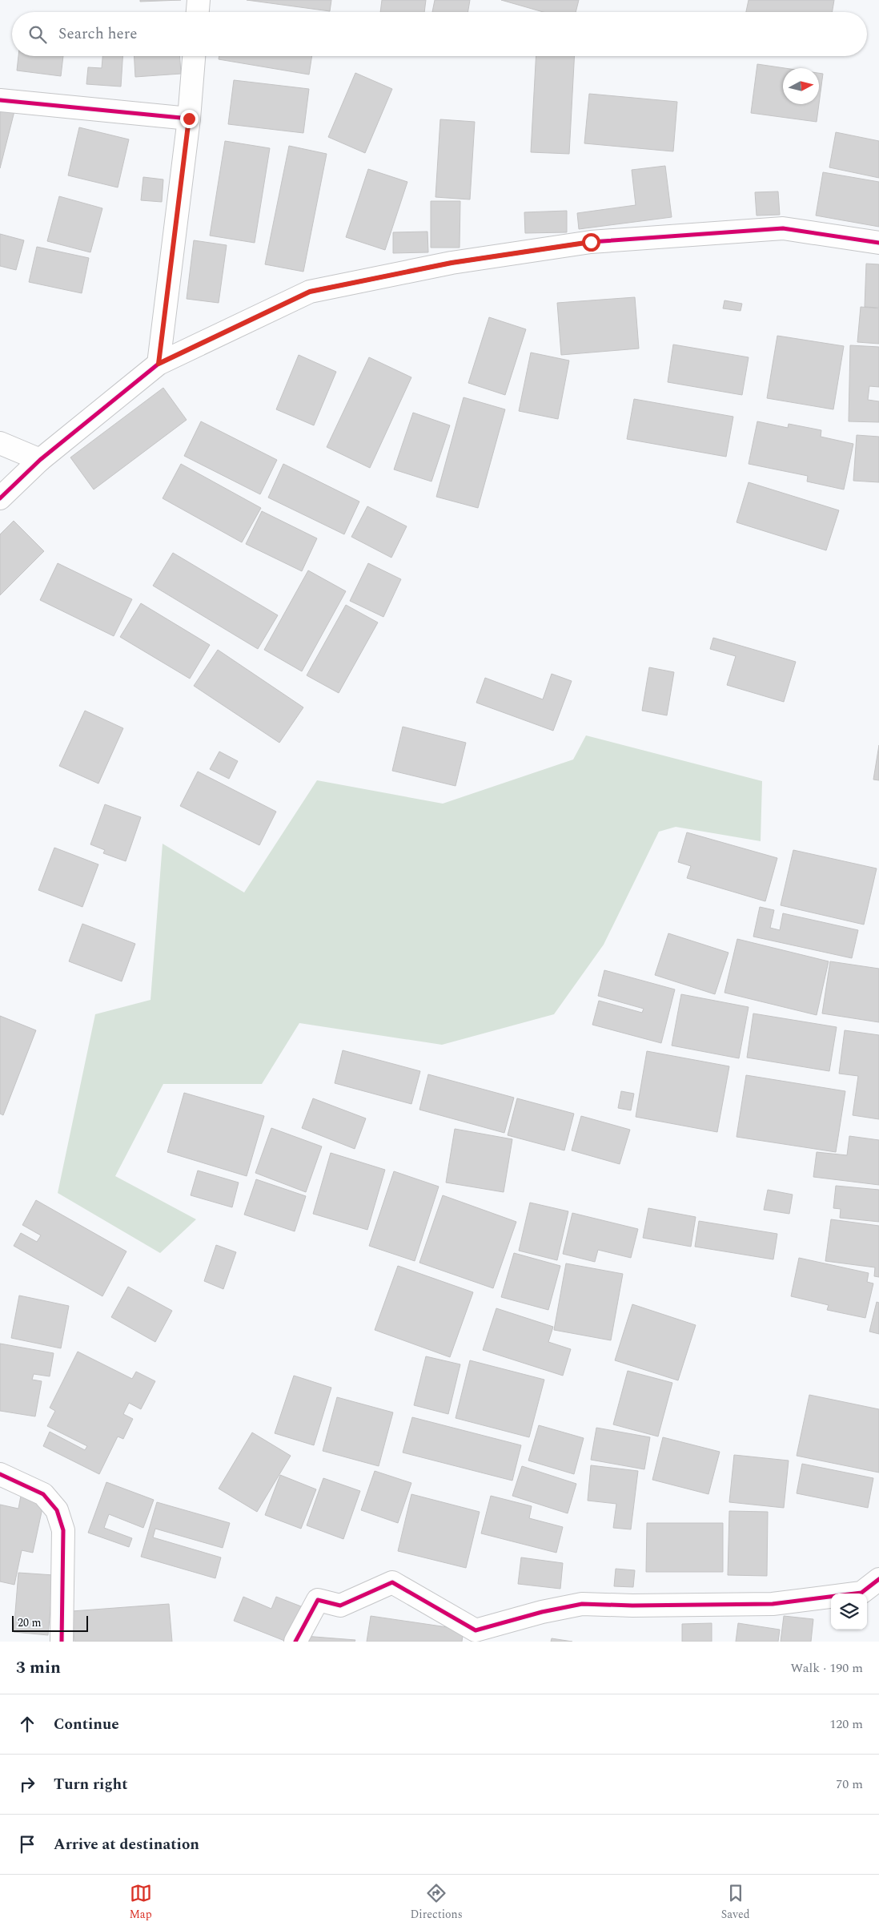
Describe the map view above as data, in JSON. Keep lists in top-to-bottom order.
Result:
{
  "scale_bar": "20 m",
  "north": "right",
  "page": {
    "search": "Search here",
    "scale": "20 m",
    "heading": ["3 min", "Walk · 190 m"],
    "list": [
      ["Continue", "120 m"],
      ["Turn right", "70 m"],
      "Arrive at destination"
    ],
    "nav": ["Map", "Directions", "Saved"]
  }
}
